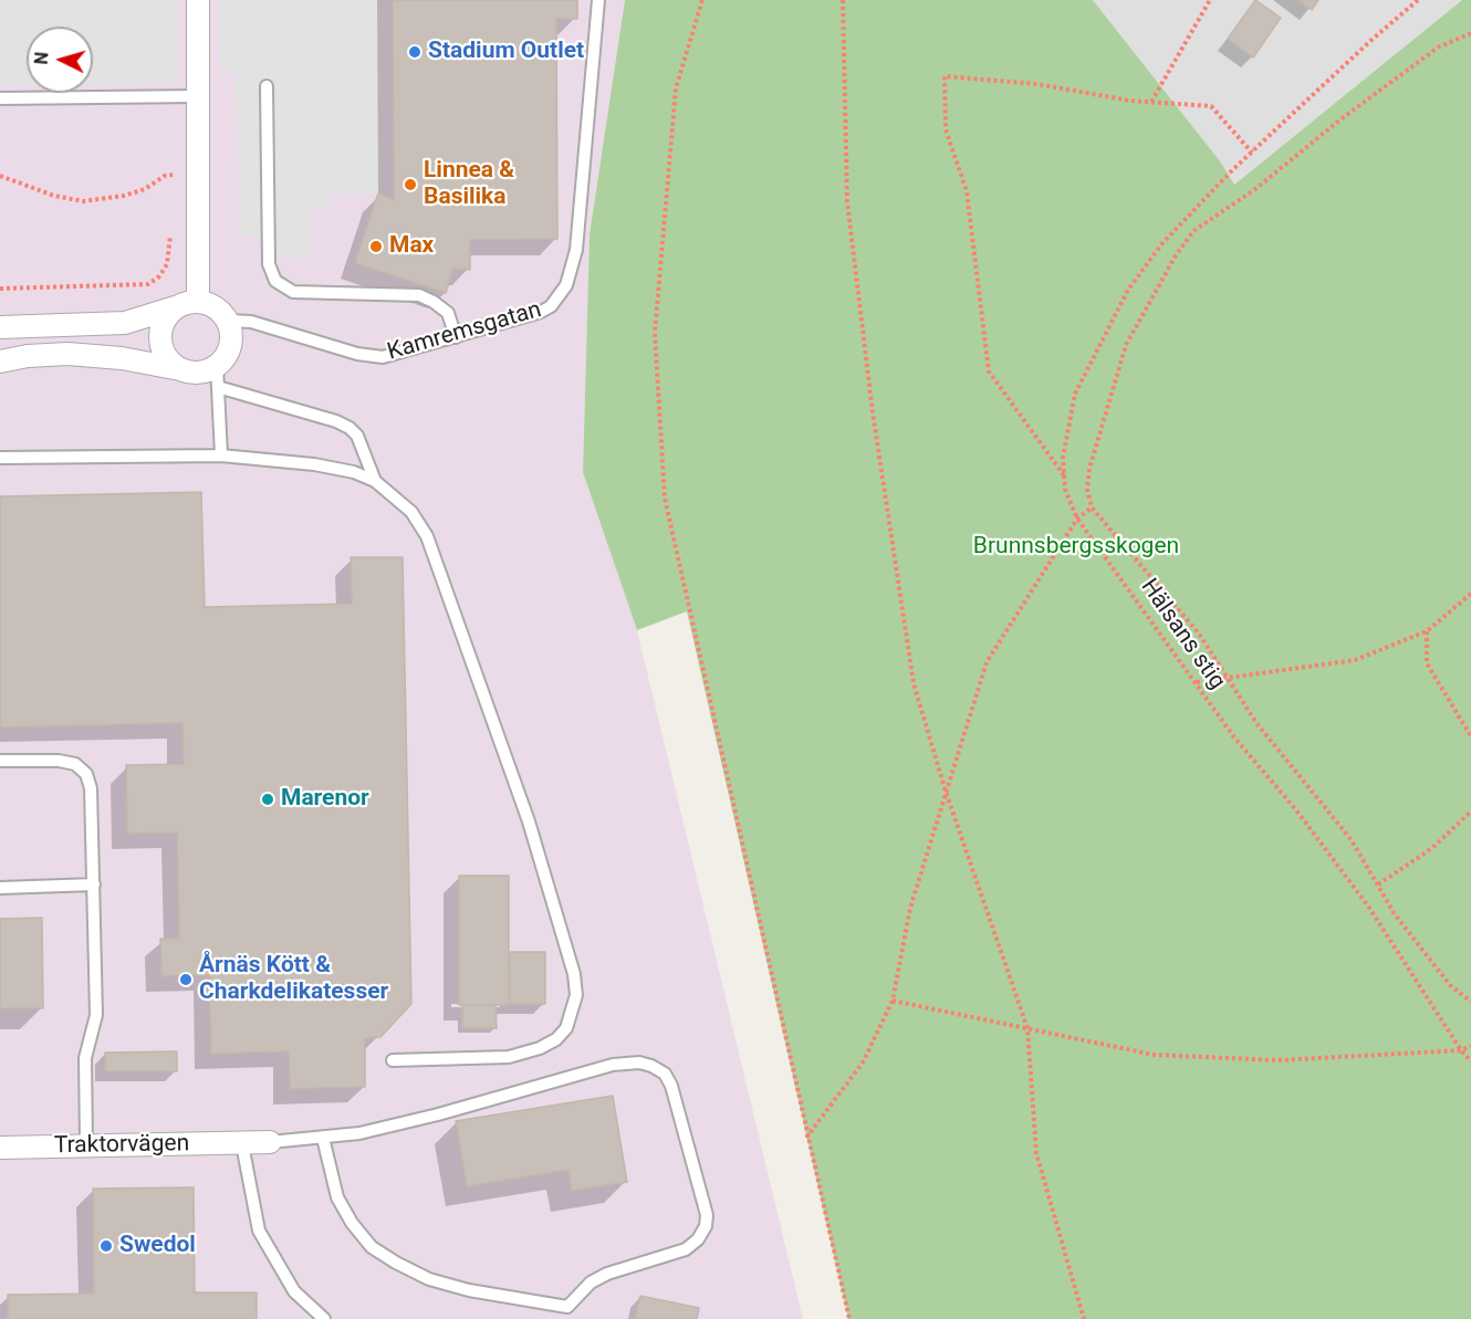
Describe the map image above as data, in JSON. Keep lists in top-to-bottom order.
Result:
{
  "streets": {
    "street": ["Traktorvägen"],
    "lane": ["Kamremsgatan"],
    "path": ["Hälsans stig"]
  },
  "parks": ["Brunnsbergsskogen"],
  "places": [
    "Stadium Outlet",
    "Linnea & Basilika",
    "Max",
    "Marenor",
    "Årnäs Kött & Charkdelikatesser",
    "Swedol"
  ],
  "north": "left"
}
